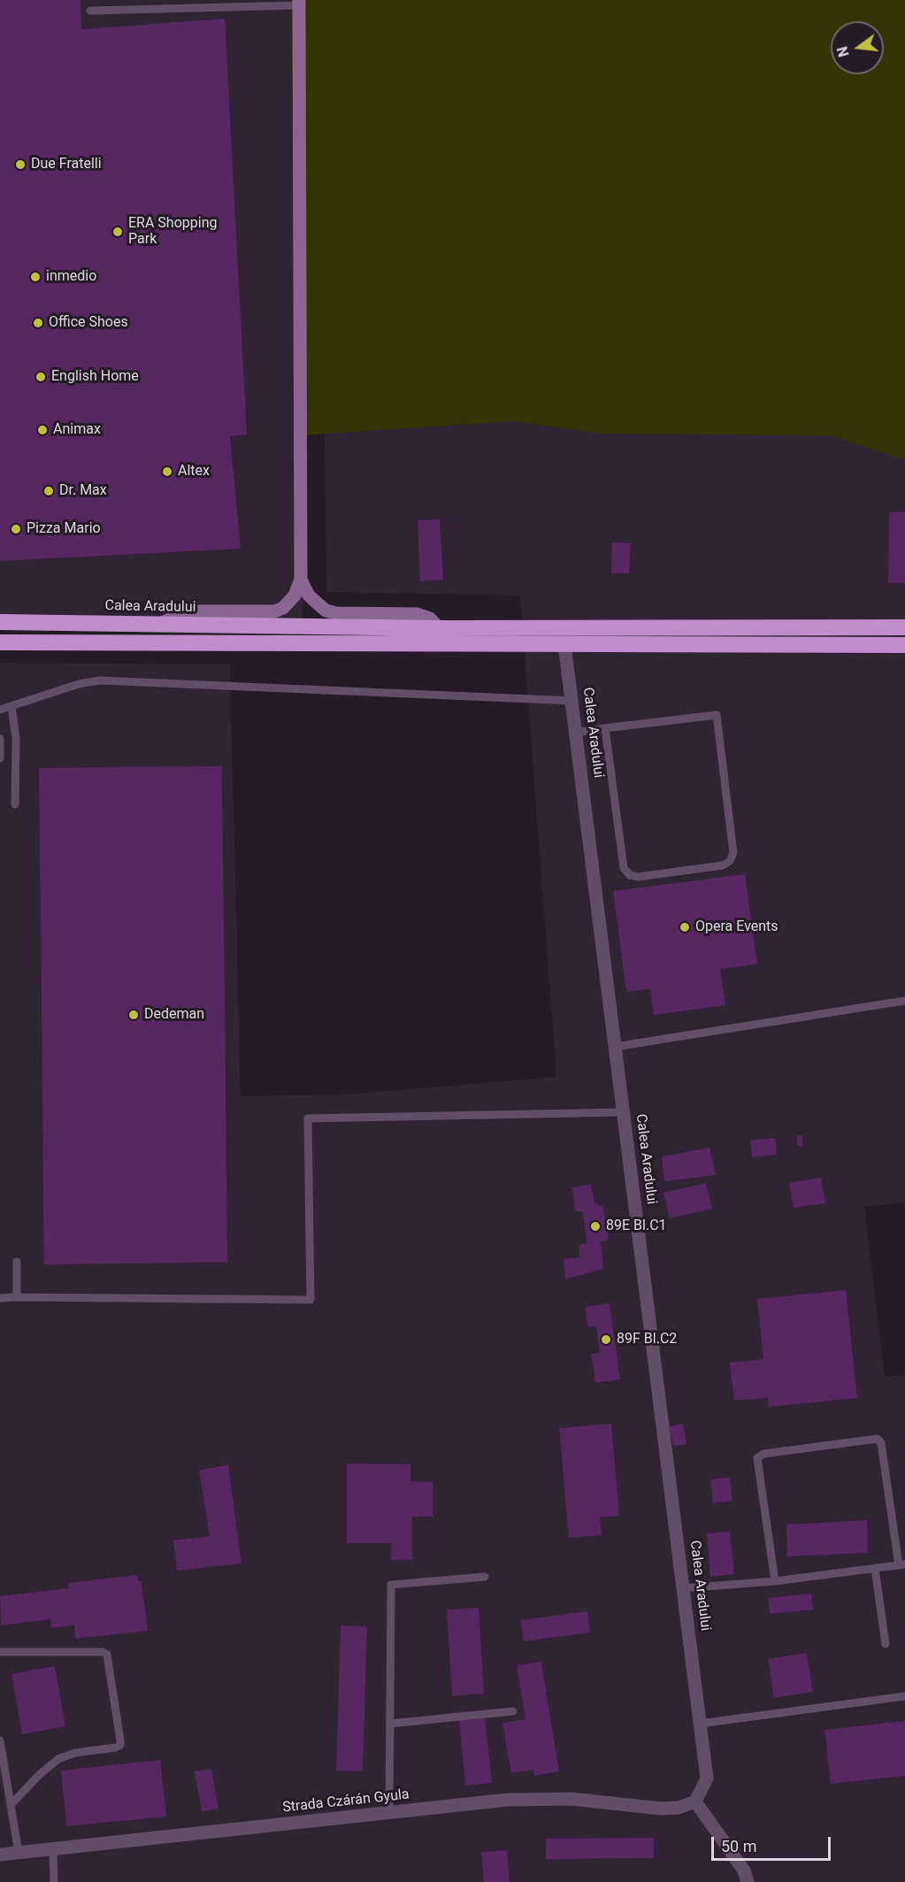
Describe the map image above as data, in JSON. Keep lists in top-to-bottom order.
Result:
{
  "streets": {
    "highway": ["Calea Aradului"],
    "street": ["Strada Czárán Gyula"]
  },
  "crossings": [
    ["Calea Aradului", "Strada Czárán Gyula"]
  ],
  "places": [
    "Due Fratelli",
    "ERA Shopping Park",
    "inmedio",
    "Office Shoes",
    "English Home",
    "Animax",
    "Altex",
    "Dr. Max",
    "Pizza Mario",
    "Opera Events",
    "Dedeman",
    "89E Bl.C1",
    "89F Bl.C2"
  ],
  "scale_bar": "50 m",
  "north": "left"
}
